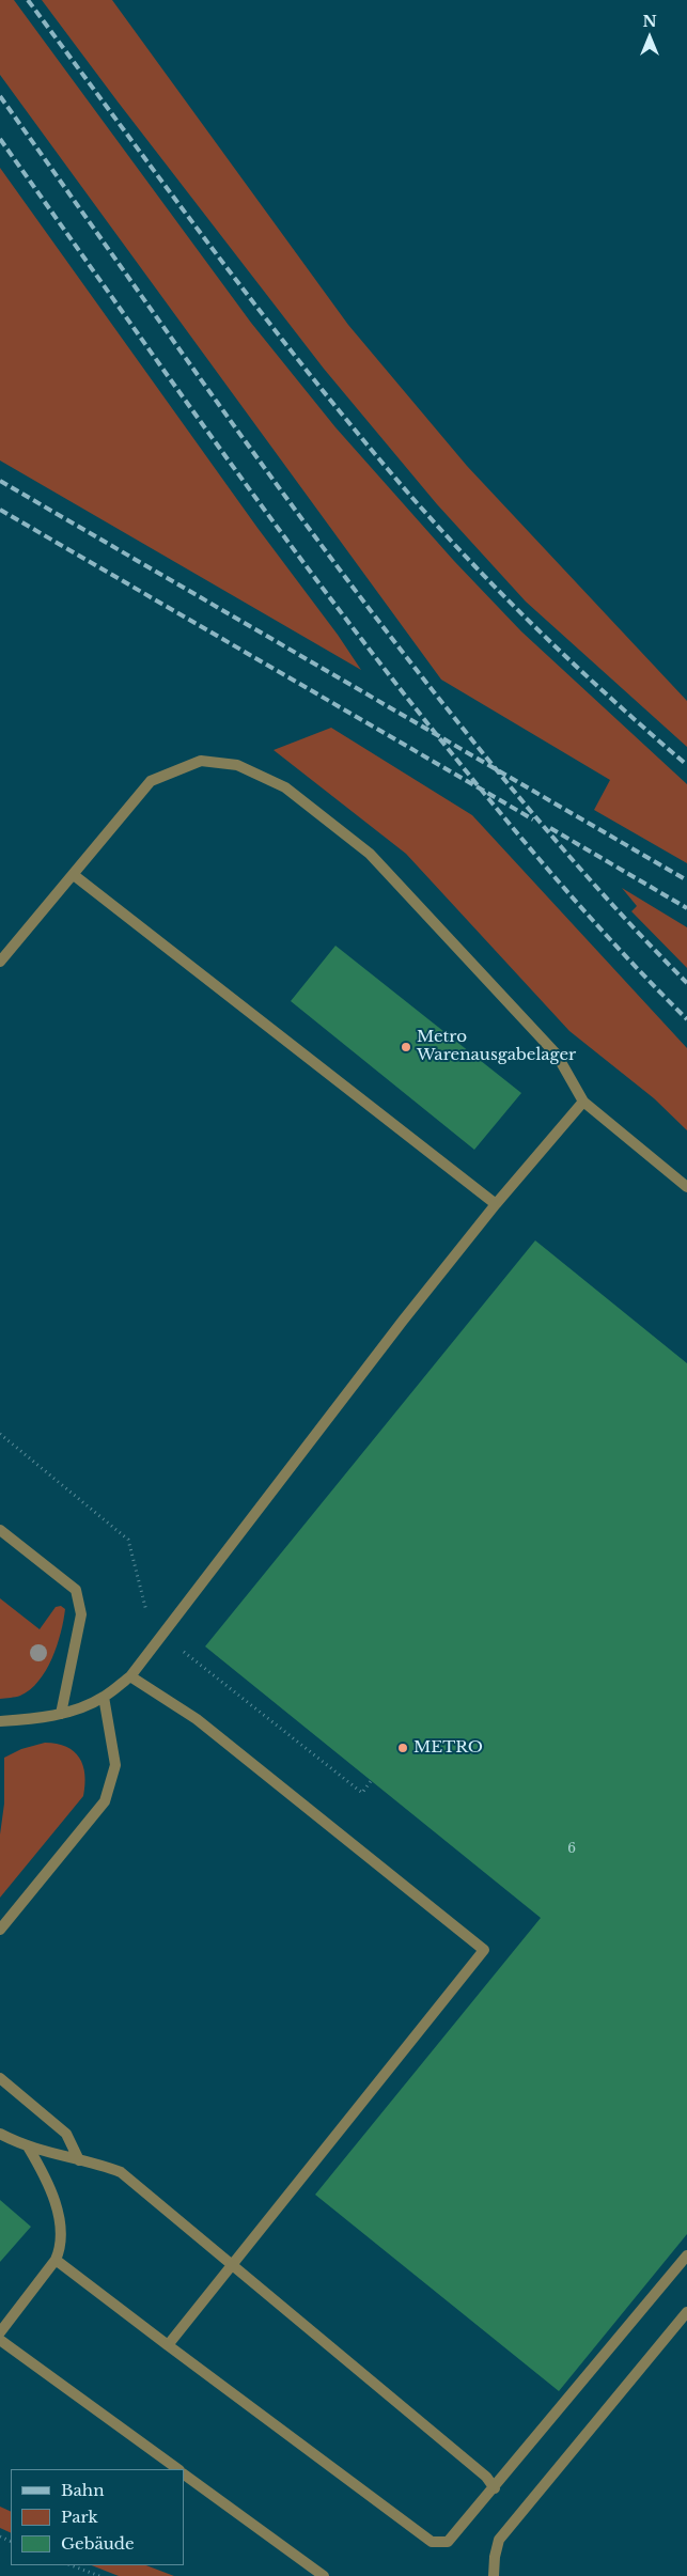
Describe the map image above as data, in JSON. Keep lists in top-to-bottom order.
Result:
{
  "places": ["Metro Warenausgabelager", "METRO"],
  "house_numbers": ["6"],
  "legend": ["Bahn", "Park", "Gebäude"],
  "north": "top"
}
